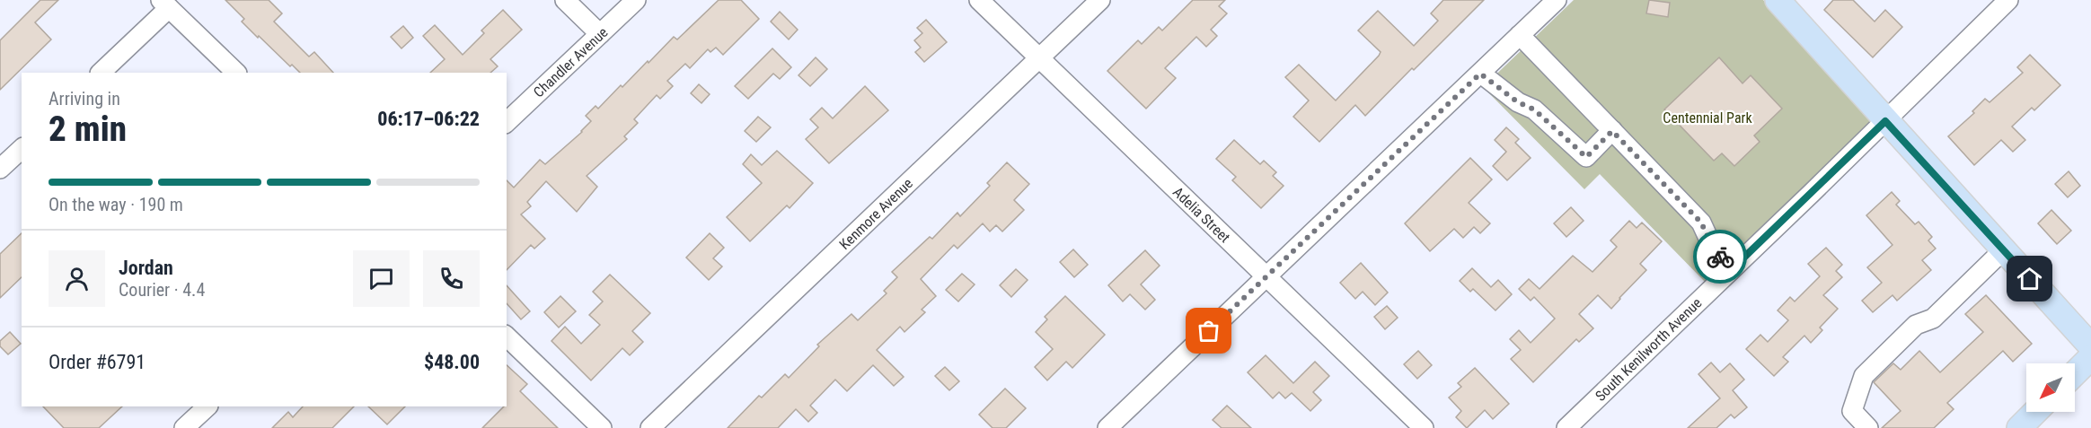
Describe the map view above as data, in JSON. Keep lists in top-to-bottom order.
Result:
{
  "streets": {
    "street": [
      "Chandler Avenue",
      "Kenmore Avenue",
      "Adelia Street",
      "South Kenilworth Avenue"
    ]
  },
  "crossings": [
    ["Kenmore Avenue", "Adelia Street"]
  ],
  "parks": ["Centennial Park"],
  "north": "bottom left",
  "page": {
    "heading": ["2 min", "Arriving in", "06:17–06:22"],
    "panel": [
      "Jordan",
      "Courier · 4.4",
      "Order #6791",
      "$48.00"
    ],
    "bar": "On the way · 190 m"
  }
}
